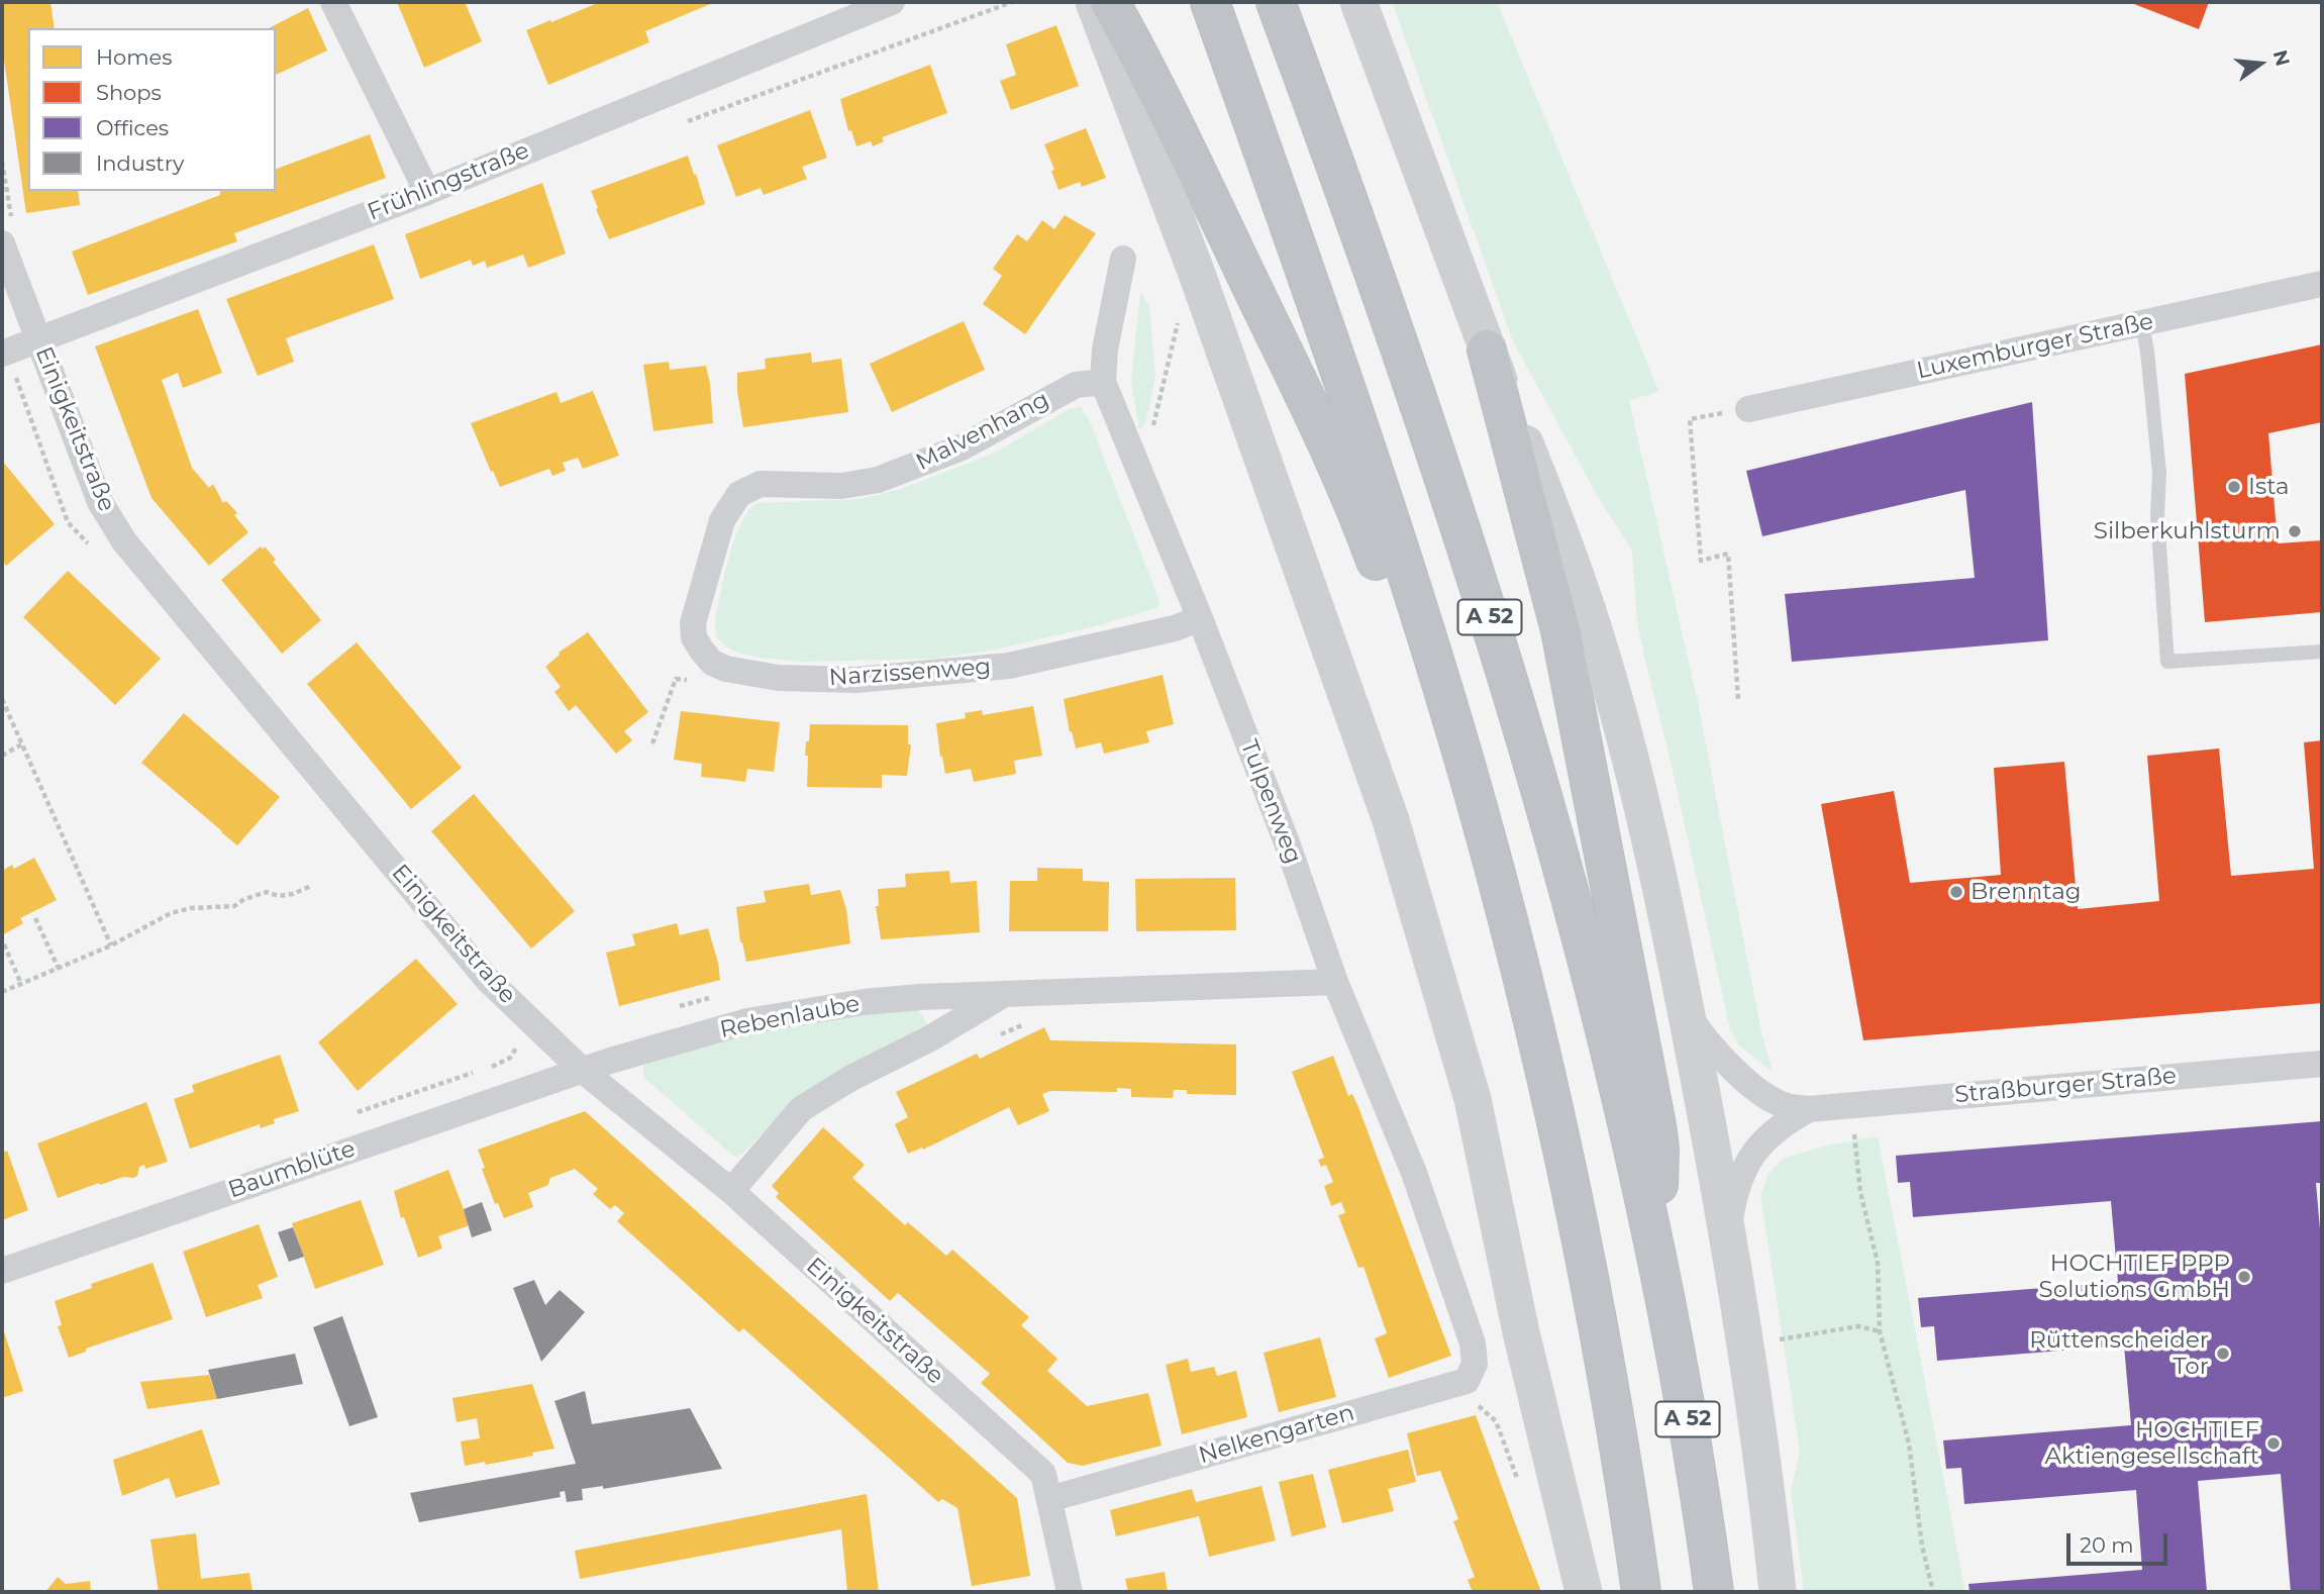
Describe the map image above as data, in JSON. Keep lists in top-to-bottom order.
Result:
{
  "streets": {
    "highway": ["A 52"],
    "street": [
      "Frühlingstraße",
      "Luxemburger Straße",
      "Einigkeitstraße",
      "Malvenhang",
      "Narzissenweg",
      "Tulpenweg",
      "Rebenlaube",
      "Straßburger Straße",
      "Baumblüte",
      "Nelkengarten"
    ]
  },
  "crossings": [
    ["Frühlingstraße", "Einigkeitstraße"],
    ["Einigkeitstraße", "Rebenlaube"],
    ["Einigkeitstraße", "Baumblüte"],
    ["Einigkeitstraße", "Nelkengarten"],
    ["Malvenhang", "Narzissenweg"],
    ["Malvenhang", "Tulpenweg"],
    ["Narzissenweg", "Tulpenweg"],
    ["Tulpenweg", "Rebenlaube"],
    ["Tulpenweg", "Nelkengarten"],
    ["Rebenlaube", "Baumblüte"]
  ],
  "places": [
    "Ista",
    "Silberkuhlsturm",
    "Brenntag",
    "HOCHTIEF PPP Solutions GmbH",
    "Rüttenscheider Tor",
    "HOCHTIEF Aktiengesellschaft"
  ],
  "legend": [
    "Homes",
    "Shops",
    "Offices",
    "Industry"
  ],
  "scale_bar": "20 m",
  "north": "right"
}
